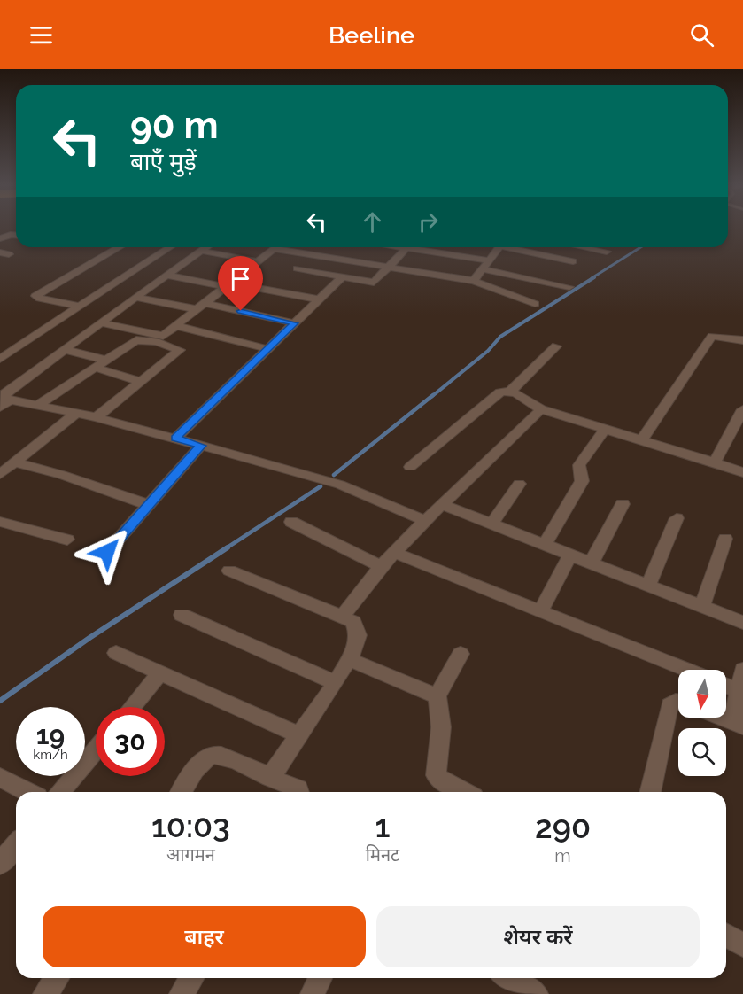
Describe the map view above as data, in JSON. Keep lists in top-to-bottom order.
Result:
{
  "north": "bottom",
  "page": {
    "header": "Beeline",
    "turn": ["90 m", "बाएँ मुड़ें"],
    "speed": "19 km/h",
    "limit": "30",
    "eta": [
      "10:03",
      "आगमन",
      "1",
      "मिनट",
      "290",
      "m"
    ],
    "buttons": ["बाहर", "शेयर करें"]
  }
}
